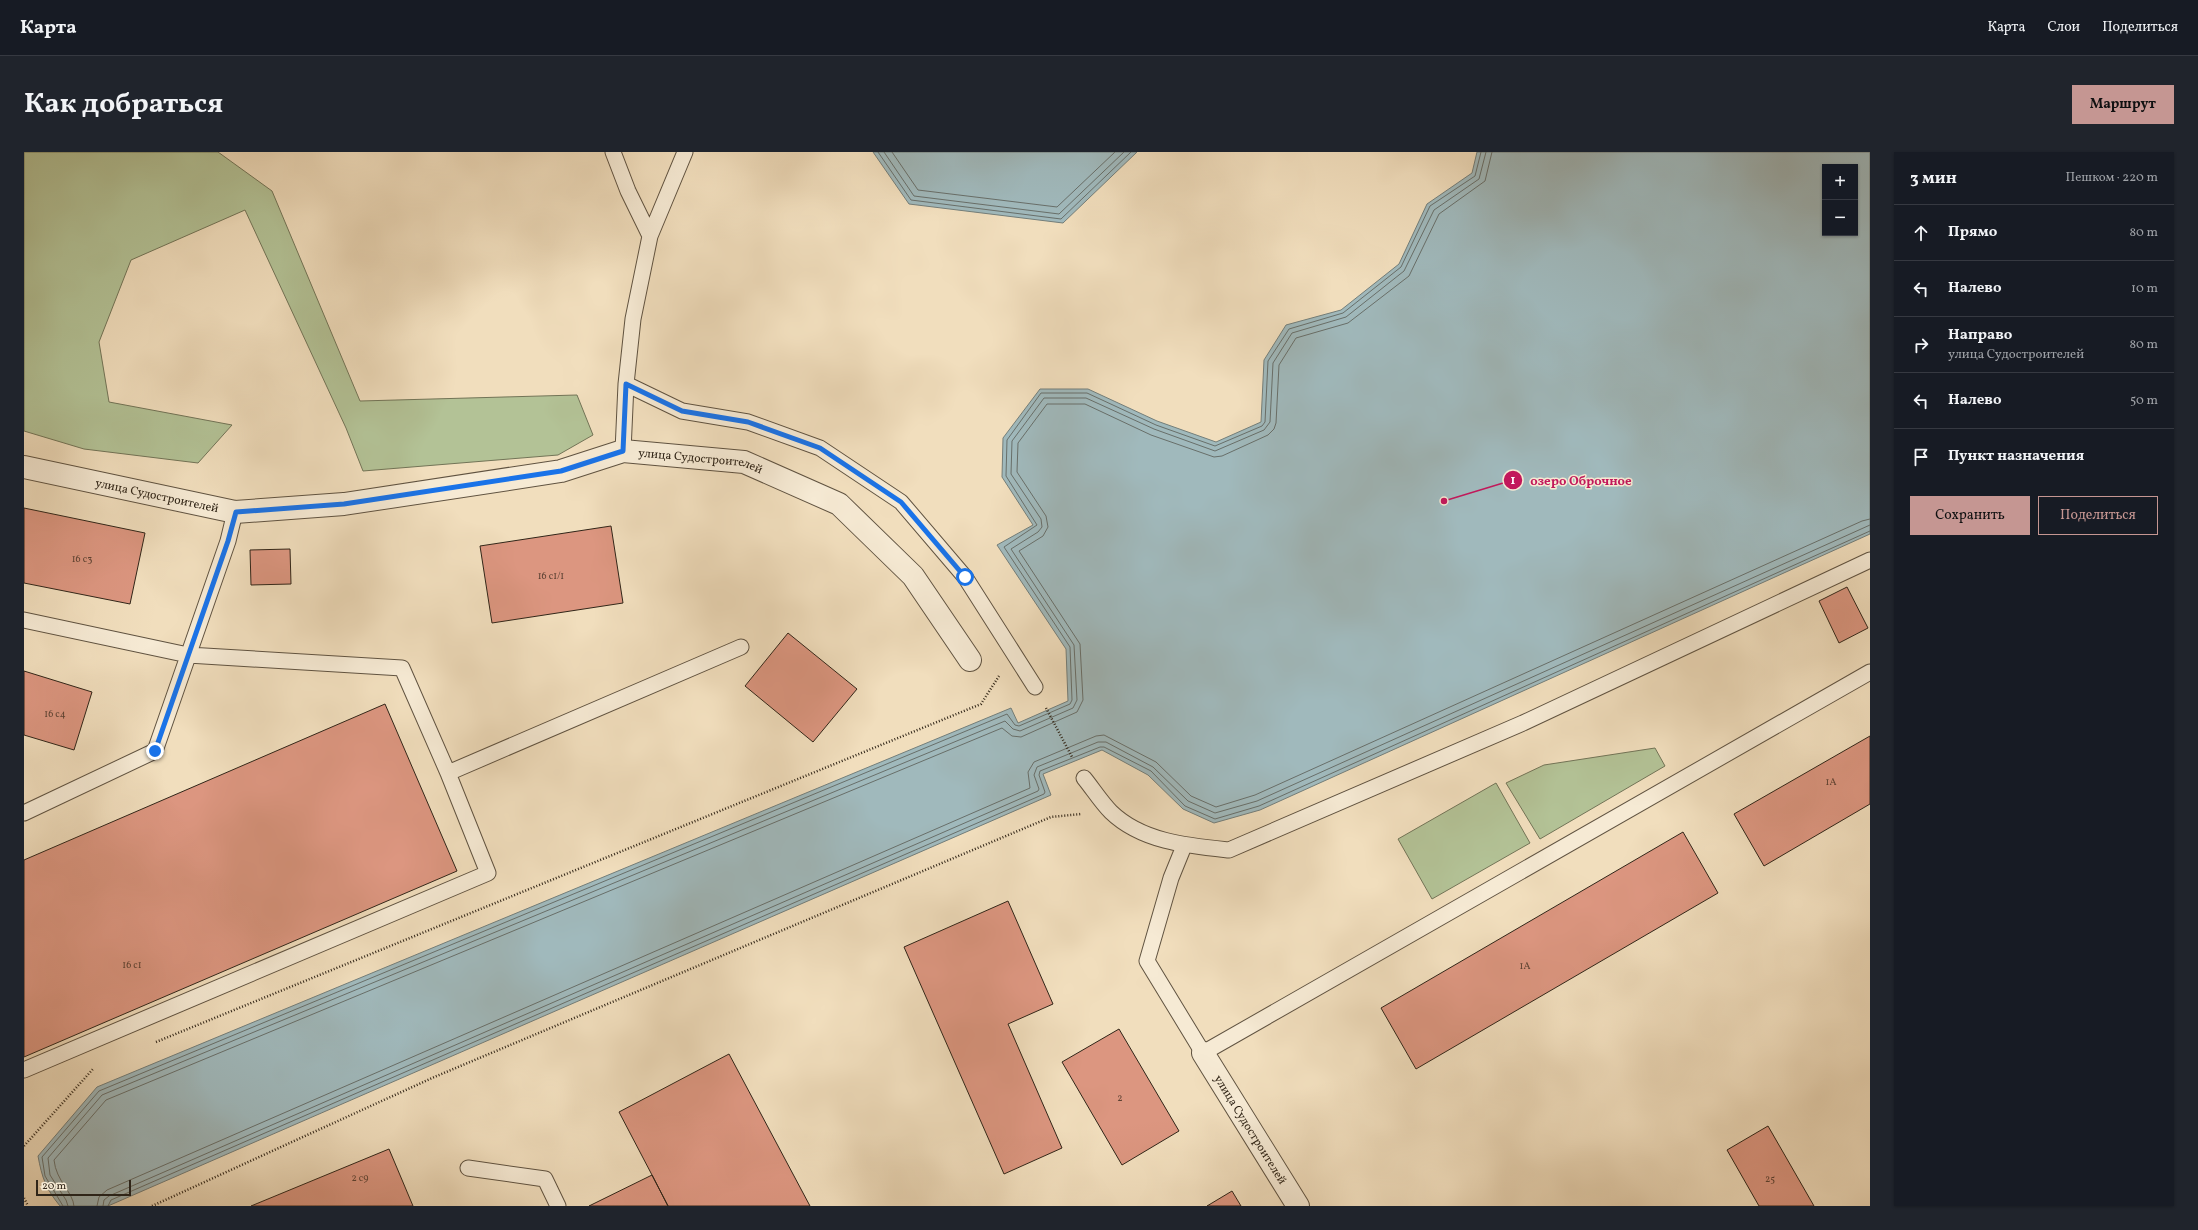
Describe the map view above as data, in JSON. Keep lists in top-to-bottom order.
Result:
{
  "streets": {
    "street": ["улица Судостроителей"]
  },
  "places": ["озеро Оброчное"],
  "house_numbers": [
    "16 с3",
    "16 с1/1",
    "16 с4",
    "1А",
    "16 с1",
    "1А",
    "2",
    "2 с9",
    "25"
  ],
  "scale_bar": "20 m",
  "page": {
    "header": "Карта",
    "nav": ["Карта", "Слои", "Поделиться"],
    "title": "Как добраться",
    "buttons": [
      "Маршрут",
      ["Сохранить", "Поделиться"]
    ],
    "heading": ["3 мин", "Пешком · 220 m"],
    "map_buttons": ["+", "−"],
    "list": [
      ["Прямо", "80 m"],
      ["Налево", "10 m"],
      ["Направо", "улица Судостроителей", "80 m"],
      ["Налево", "50 m"],
      "Пункт назначения"
    ],
    "scale": "20 m"
  }
}
